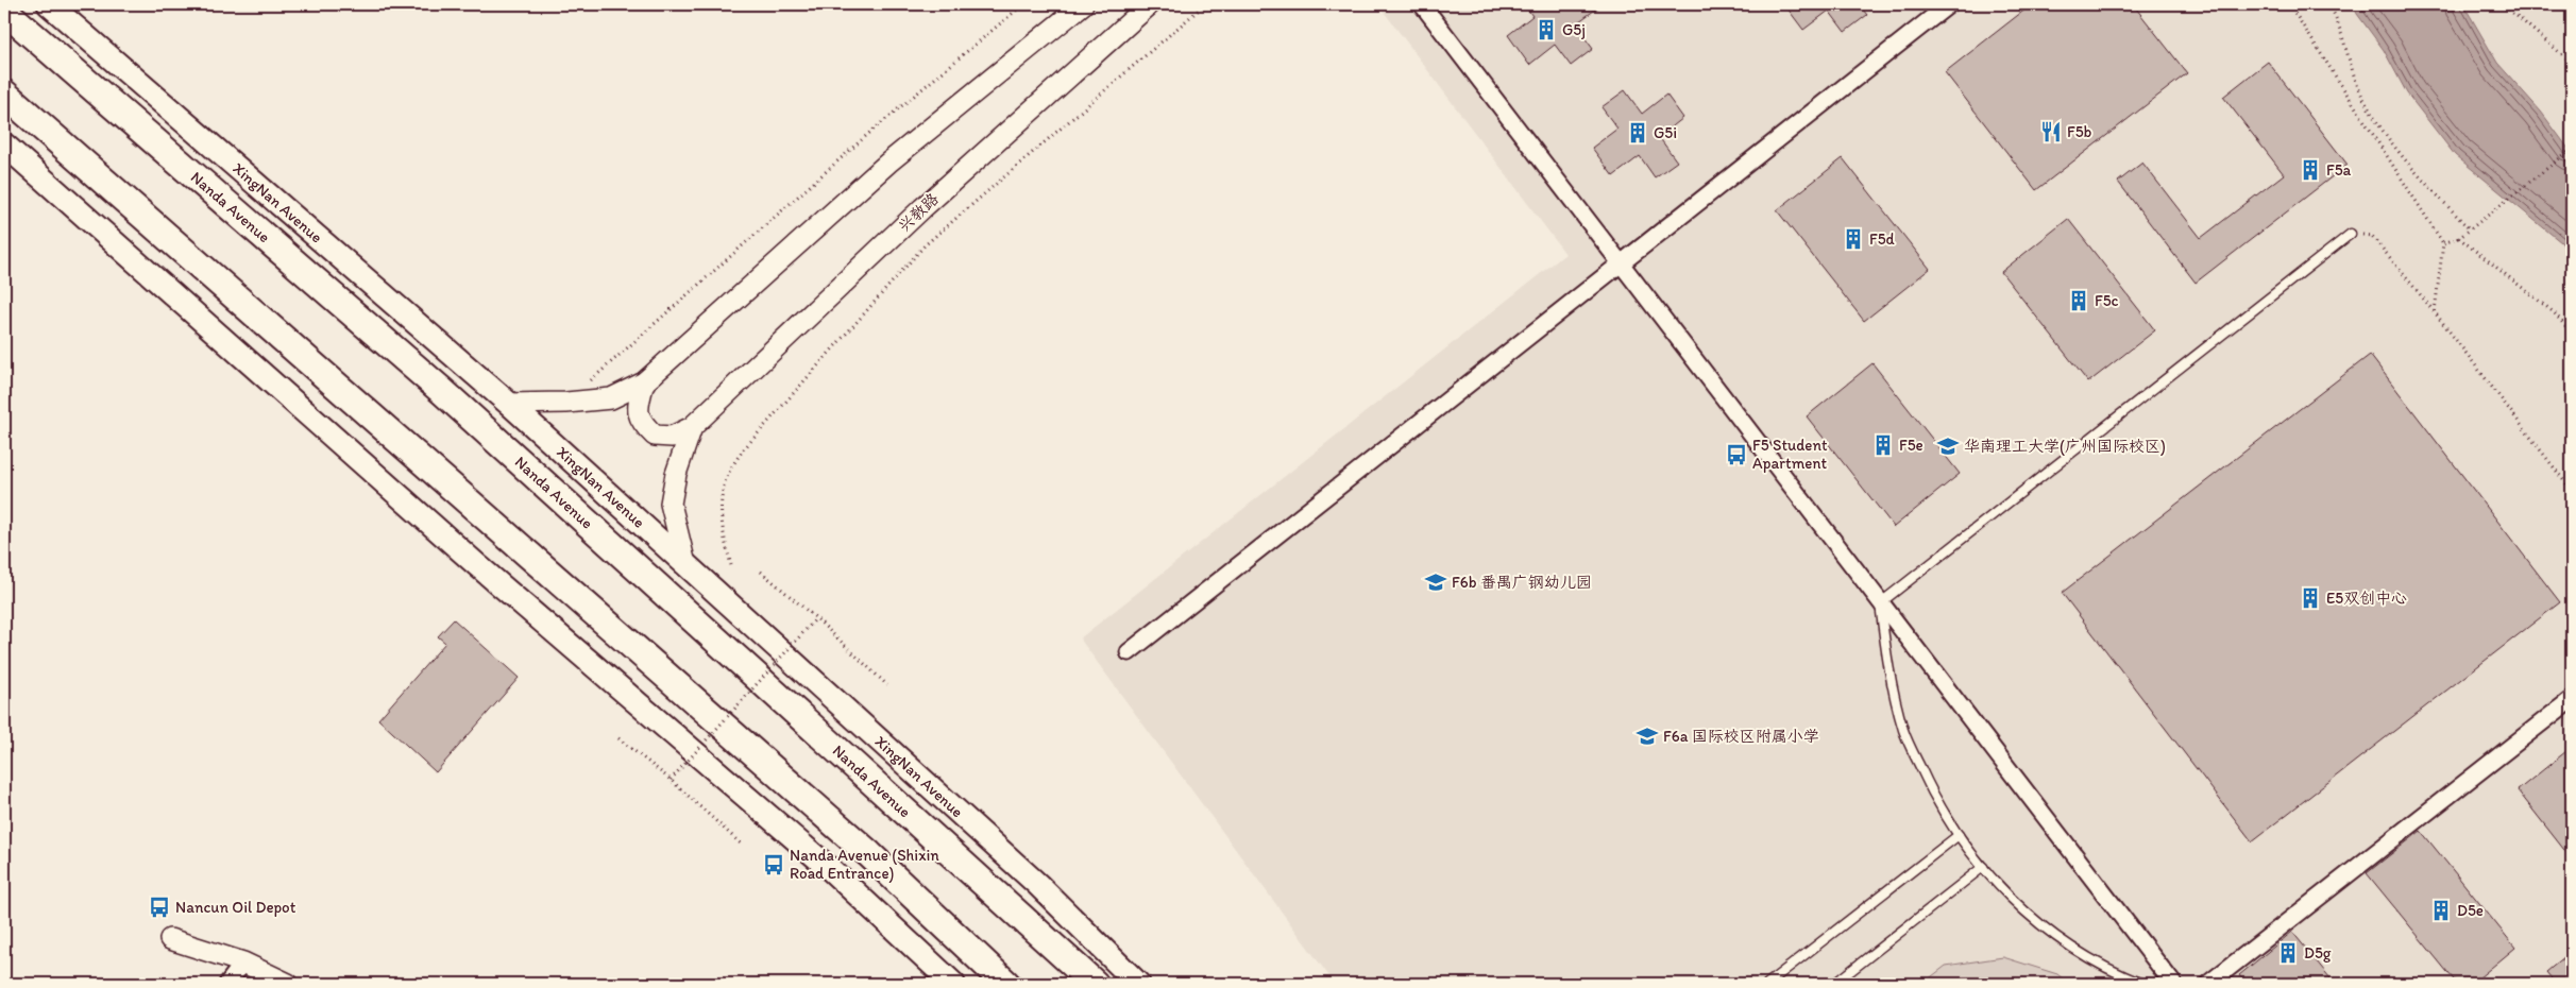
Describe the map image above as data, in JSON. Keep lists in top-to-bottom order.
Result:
{
  "streets": {
    "highway": ["Nanda Avenue"],
    "main road": ["XingNan Avenue"],
    "street": ["兴教路"]
  },
  "places": {
    "building": [
      "G5j",
      "G5i",
      "F5a",
      "F5d",
      "F5c",
      "F5e",
      "E5双创中心",
      "D5e",
      "D5g"
    ],
    "restaurant": ["F5b"],
    "school or university": ["华南理工大学(广州国际校区)", "F6b 番禺广钢幼儿园", "F6a 国际校区附属小学"],
    "bus stop": ["F5 Student Apartment", "Nanda Avenue (Shixin Road Entrance)", "Nancun Oil Depot"]
  }
}
